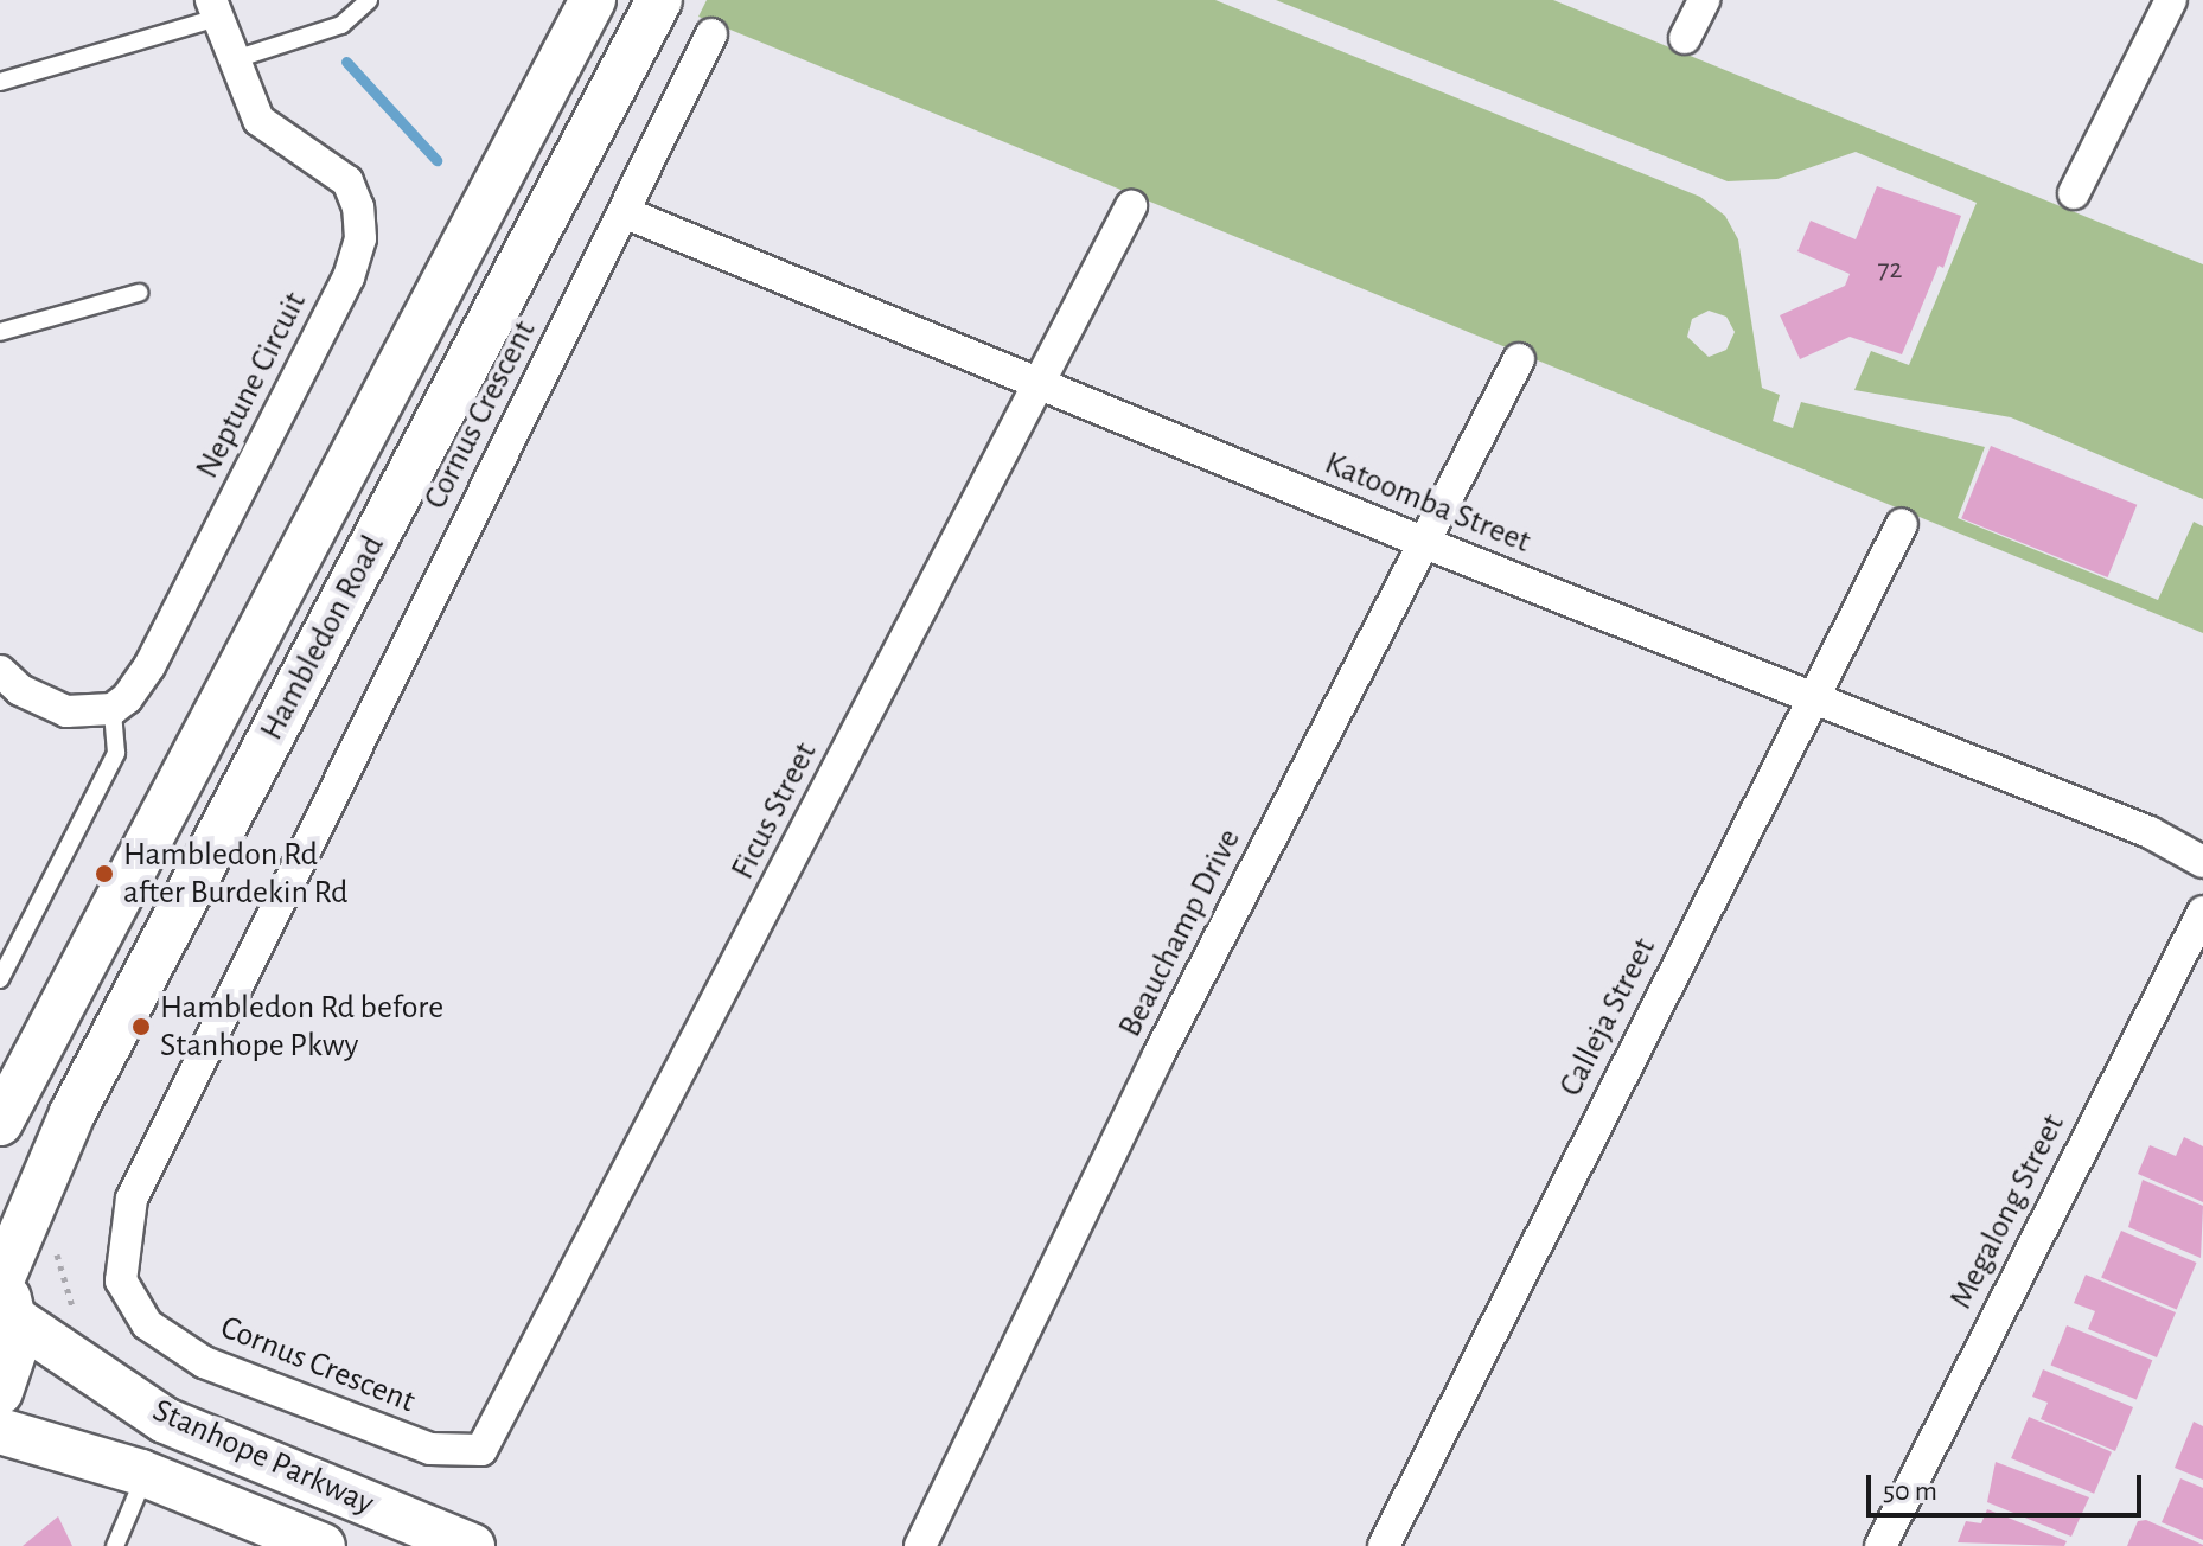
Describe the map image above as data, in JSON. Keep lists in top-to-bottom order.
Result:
{
  "streets": {
    "main road": ["Hambledon Road", "Stanhope Parkway"],
    "street": [
      "Neptune Circuit",
      "Cornus Crescent",
      "Katoomba Street",
      "Ficus Street",
      "Beauchamp Drive",
      "Calleja Street",
      "Megalong Street"
    ]
  },
  "crossings": [
    ["Cornus Crescent", "Katoomba Street"],
    ["Cornus Crescent", "Ficus Street"],
    ["Katoomba Street", "Ficus Street"],
    ["Katoomba Street", "Beauchamp Drive"],
    ["Katoomba Street", "Calleja Street"],
    ["Hambledon Road", "Stanhope Parkway"]
  ],
  "places": ["Hambledon Rd after Burdekin Rd", "Hambledon Rd before Stanhope Pkwy"],
  "house_numbers": ["72"],
  "scale_bar": "50 m"
}
